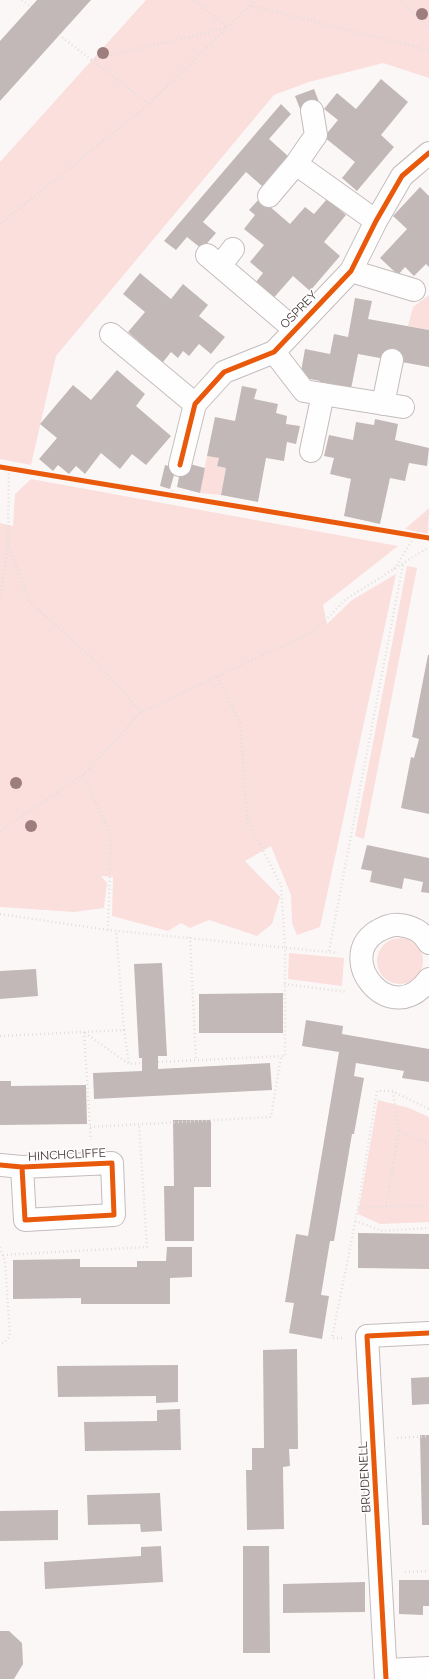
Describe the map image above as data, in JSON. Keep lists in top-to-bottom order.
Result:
{
  "streets": {
    "street": ["OSPREY", "HINCHCLIFFE", "BRUDENELL"]
  }
}
